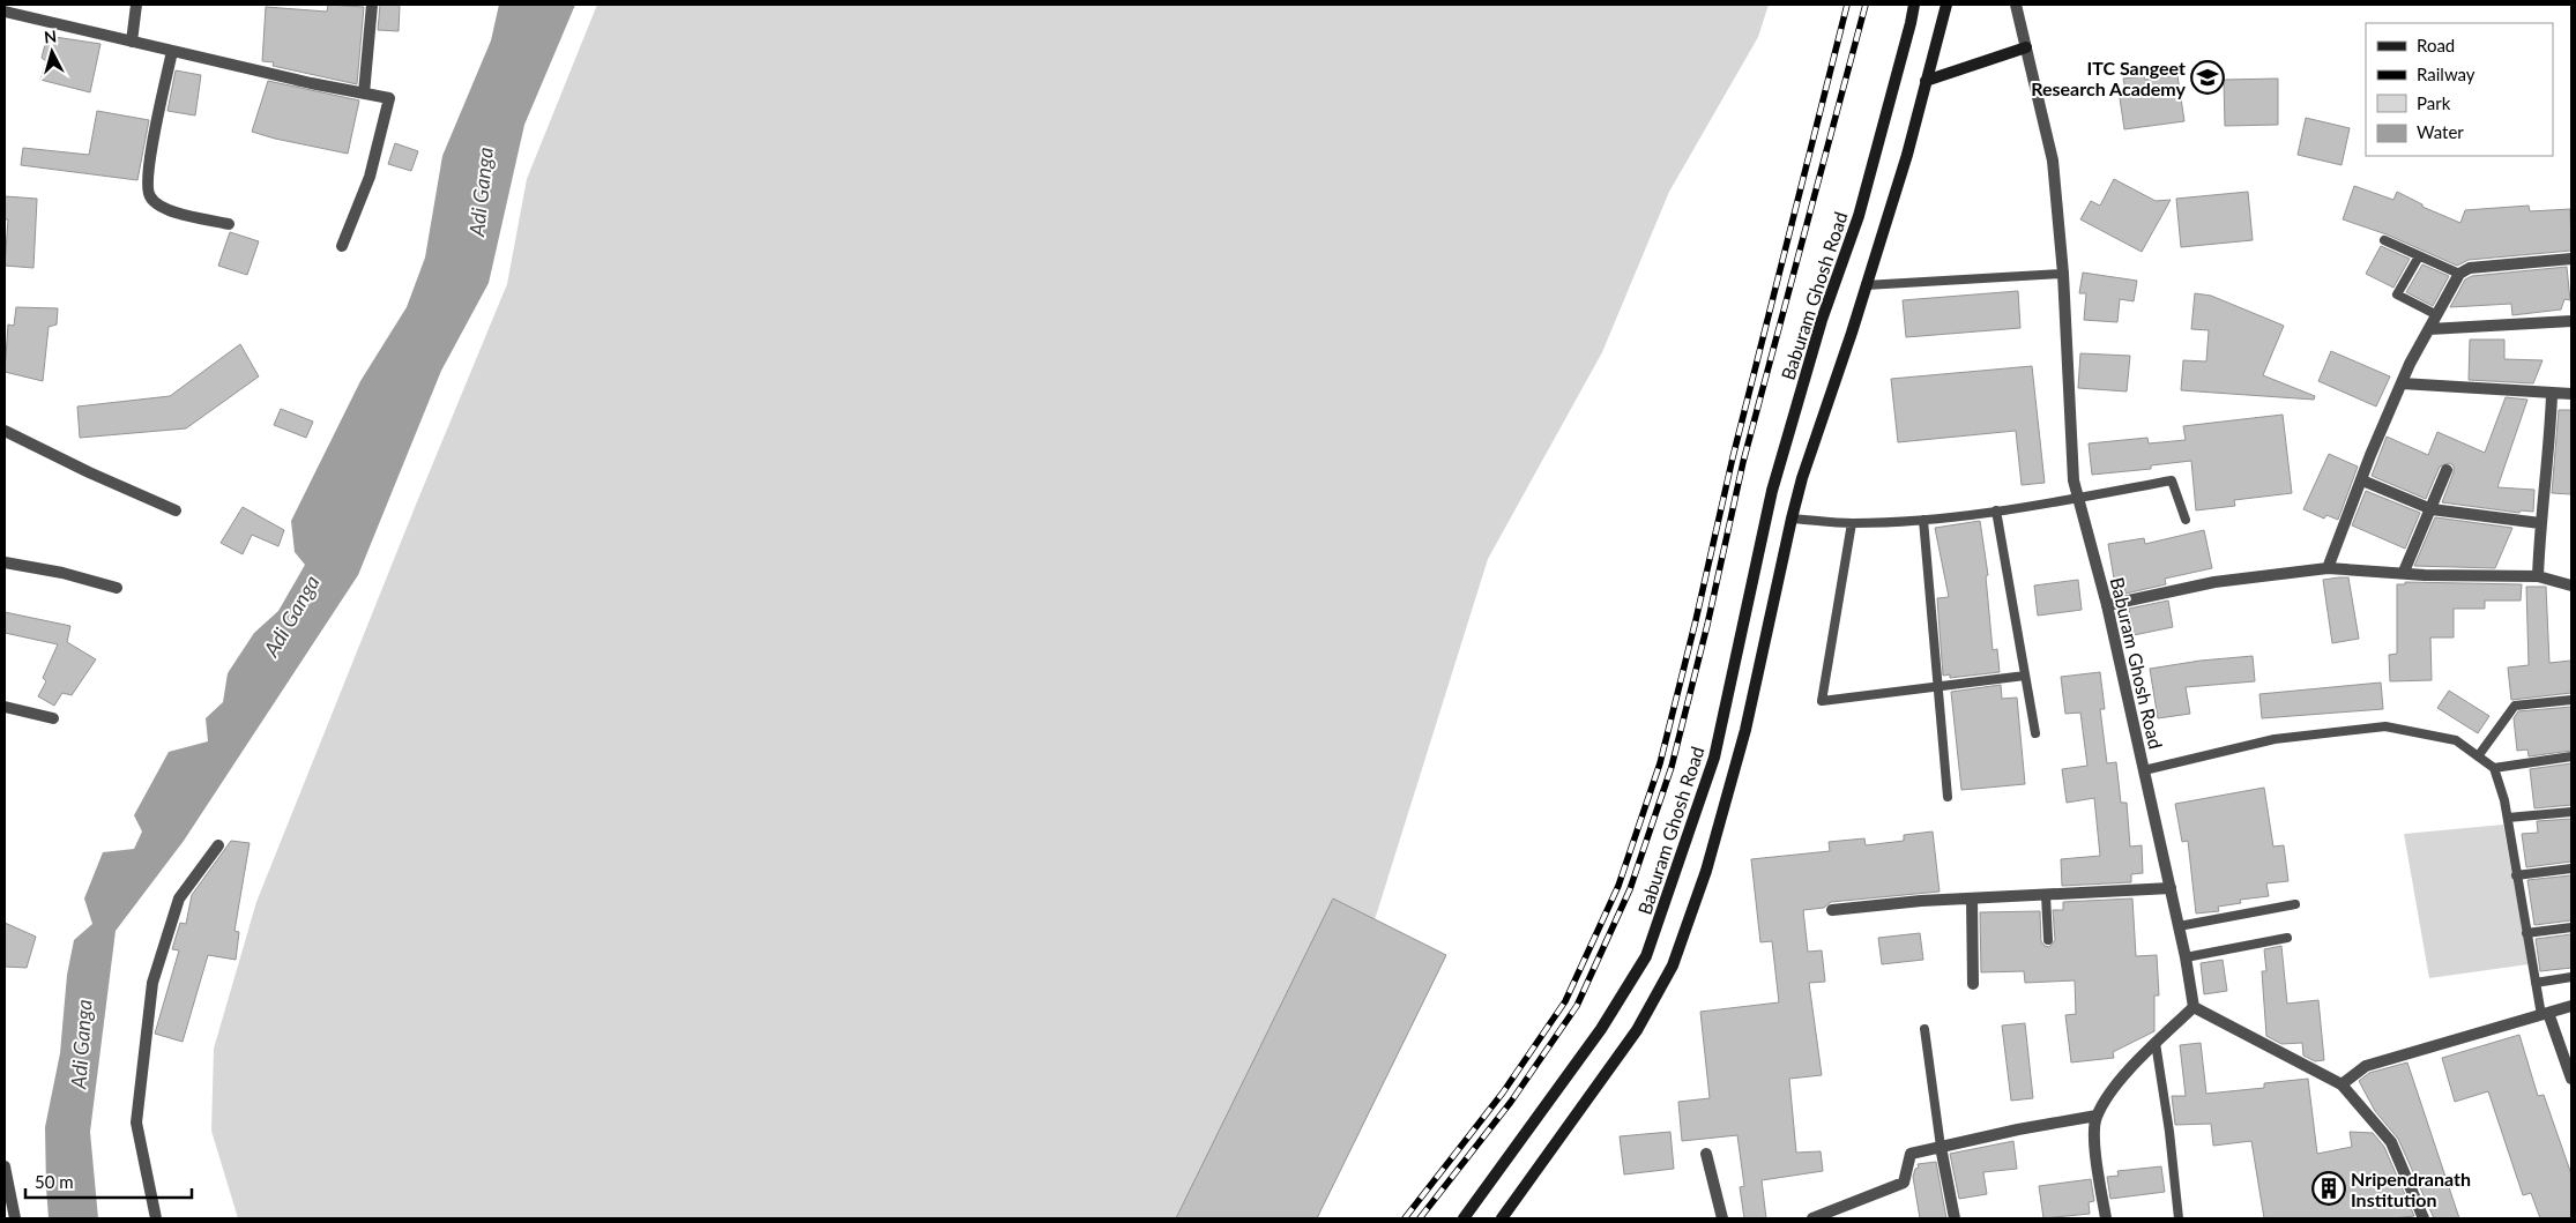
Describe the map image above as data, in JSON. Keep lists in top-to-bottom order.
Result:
{
  "streets": {
    "main road": ["Baburam Ghosh Road"]
  },
  "water": ["Adi Ganga"],
  "places": {
    "school or university": ["ITC Sangeet Research Academy"],
    "building": ["Nripendranath Institution"]
  },
  "legend": [
    "Road",
    "Railway",
    "Park",
    "Water"
  ],
  "scale_bar": "50 m",
  "north": "top"
}
